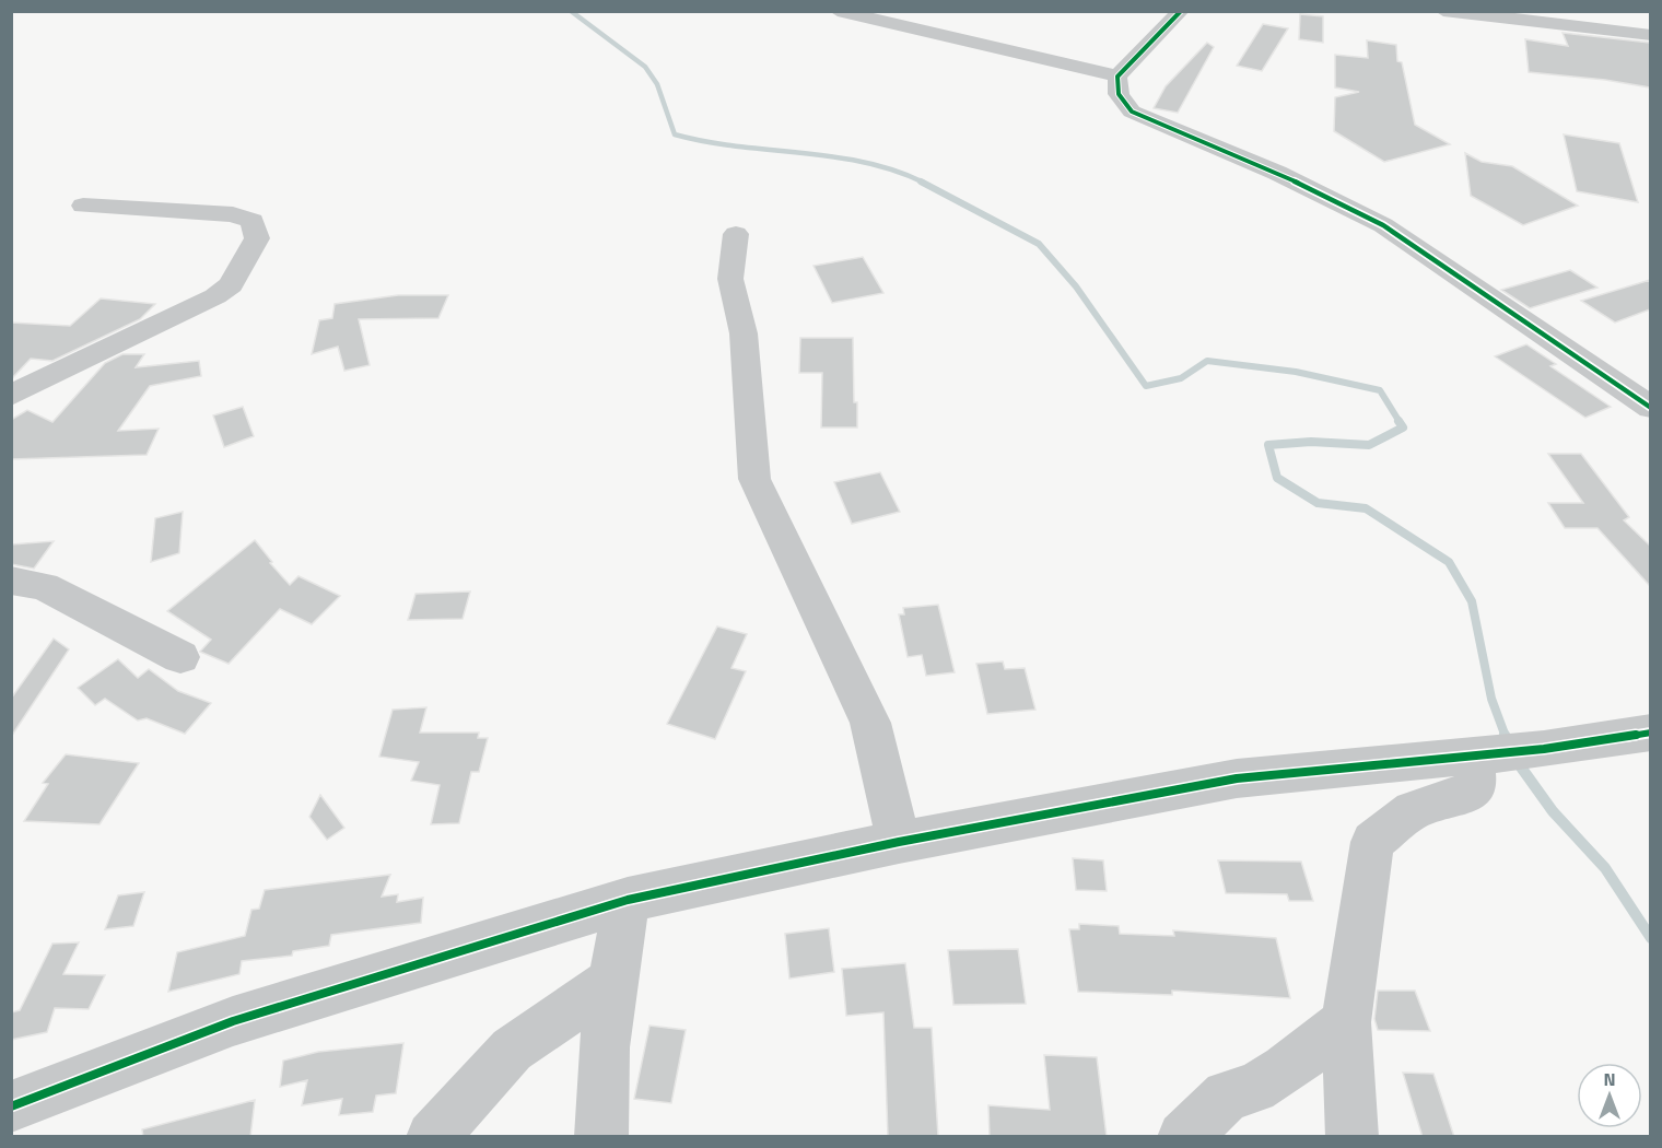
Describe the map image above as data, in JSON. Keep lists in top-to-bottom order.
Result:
{
  "north": "top"
}
